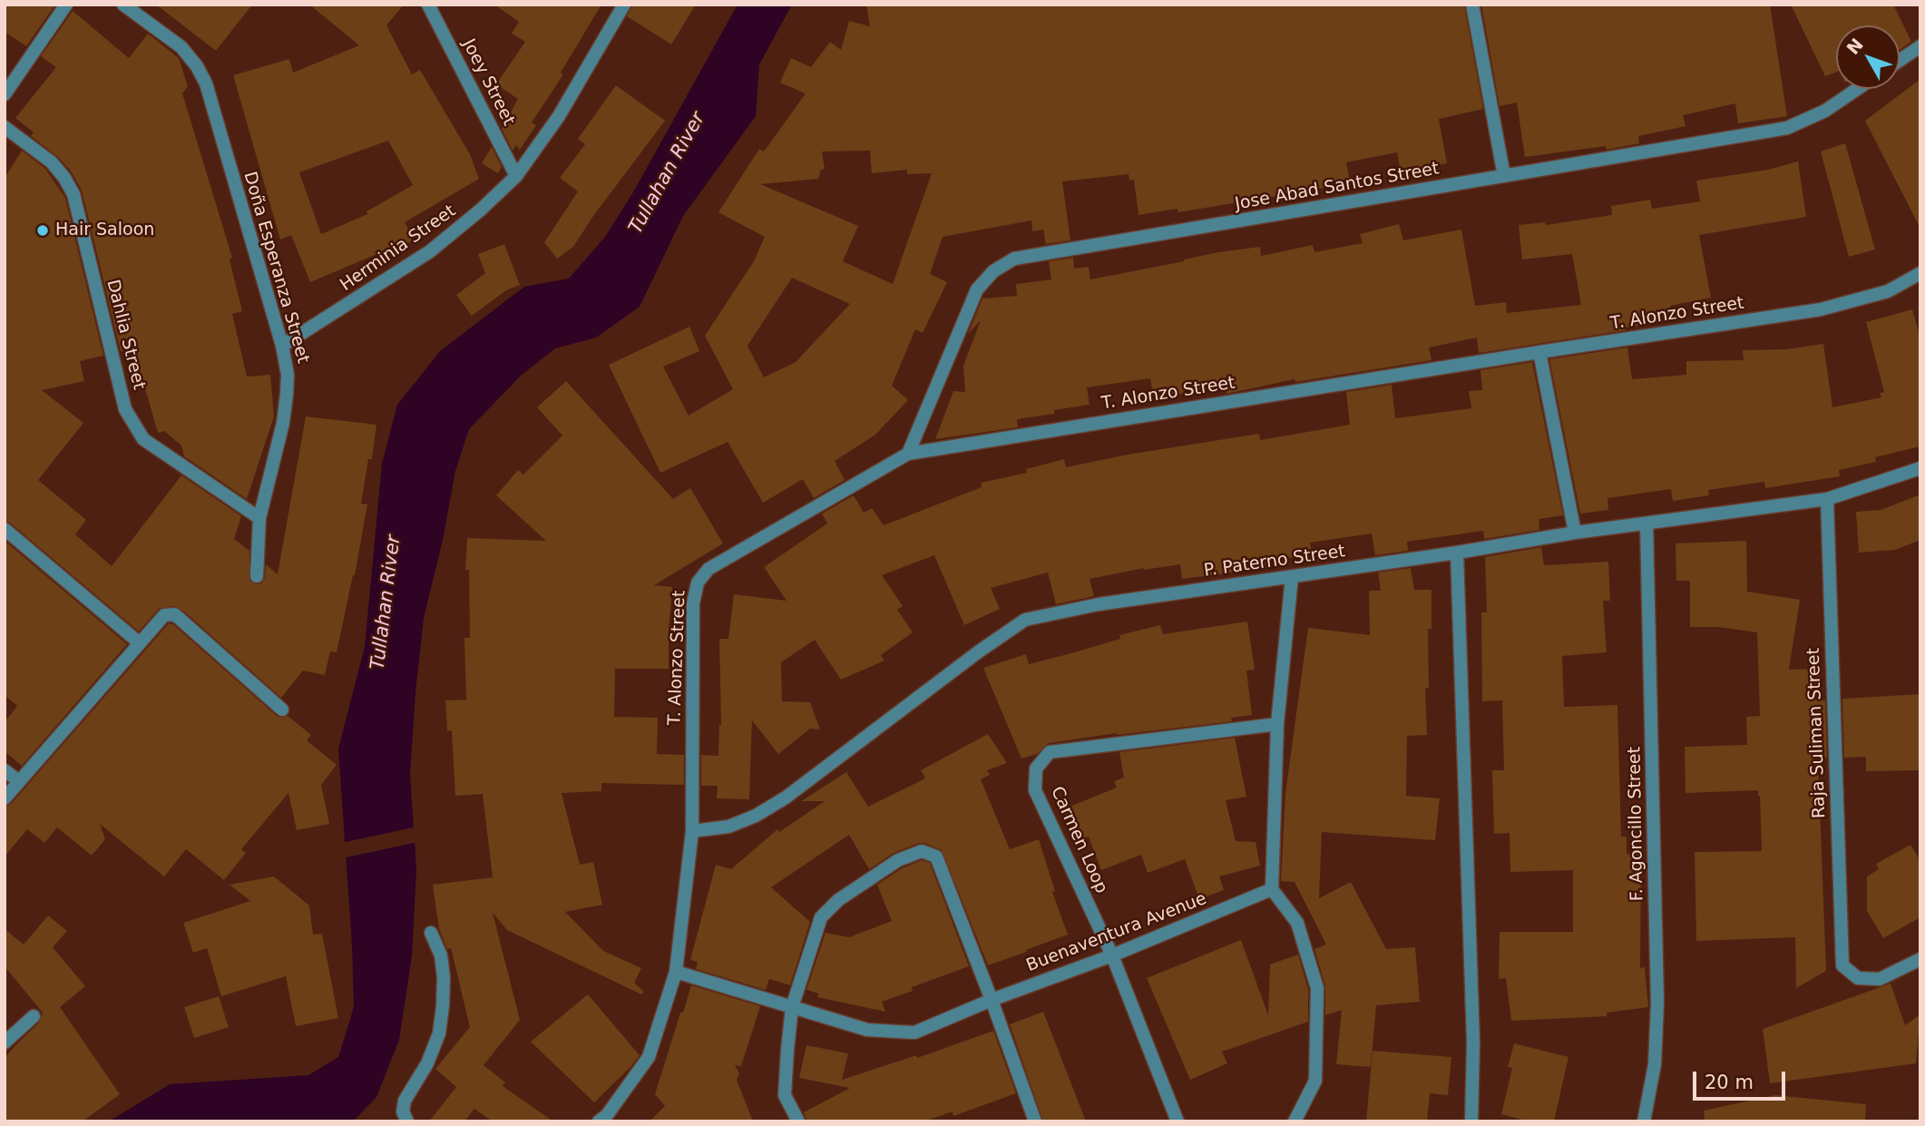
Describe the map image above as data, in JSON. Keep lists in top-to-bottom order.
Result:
{
  "streets": {
    "street": [
      "Joey Street",
      "Jose Abad Santos Street",
      "Herminia Street",
      "Doña Esperanza Street",
      "T. Alonzo Street",
      "Dahlia Street",
      "P. Paterno Street",
      "Raja Suliman Street",
      "F. Agoncillo Street",
      "Carmen Loop",
      "Buenaventura Avenue"
    ]
  },
  "crossings": [
    ["Joey Street", "Herminia Street"],
    ["Jose Abad Santos Street", "T. Alonzo Street"],
    ["Herminia Street", "Doña Esperanza Street"],
    ["Doña Esperanza Street", "Dahlia Street"],
    ["T. Alonzo Street", "P. Paterno Street"],
    ["T. Alonzo Street", "Buenaventura Avenue"],
    ["P. Paterno Street", "Raja Suliman Street"],
    ["P. Paterno Street", "F. Agoncillo Street"],
    ["Carmen Loop", "Buenaventura Avenue"]
  ],
  "water": ["Tullahan River"],
  "places": ["Hair Saloon"],
  "scale_bar": "20 m",
  "north": "top left"
}
